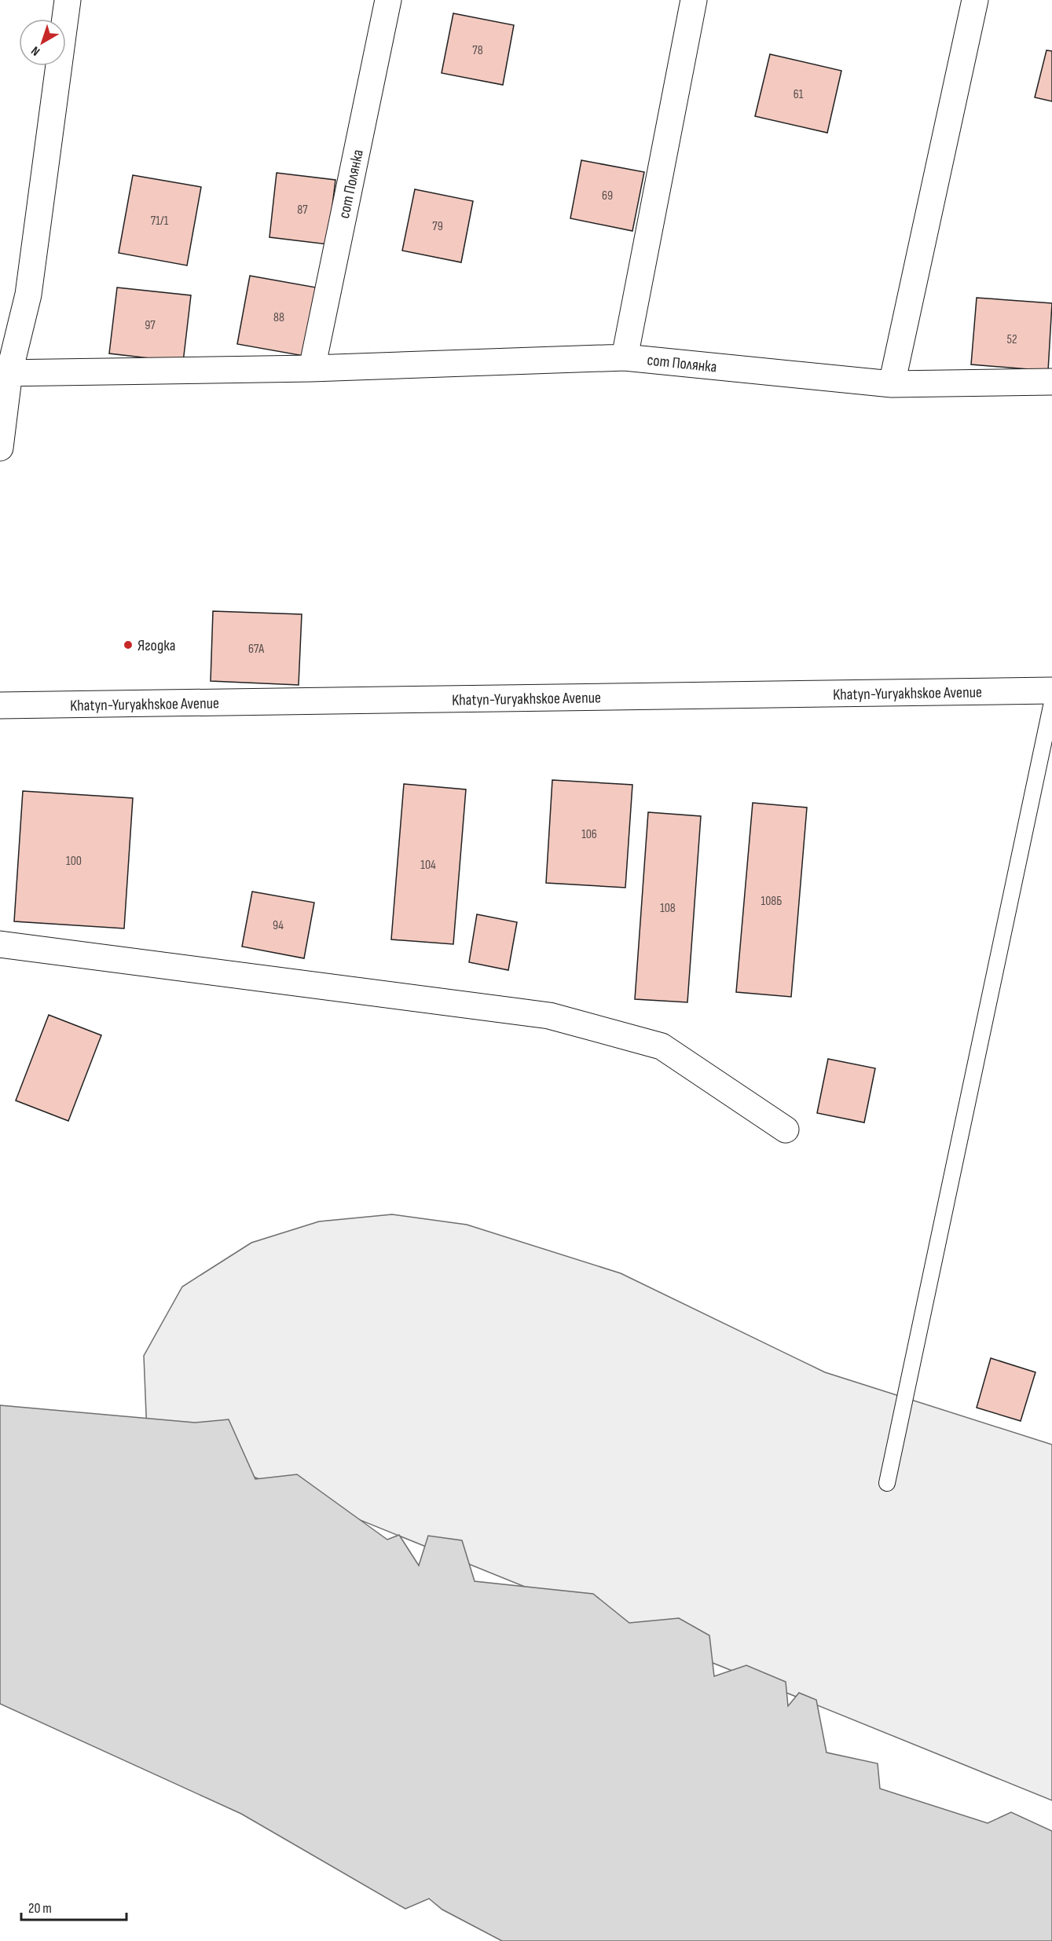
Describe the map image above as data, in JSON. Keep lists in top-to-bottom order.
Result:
{
  "streets": {
    "street": ["сот Полянка", "Khatyn-Yuryakhskoe Avenue"]
  },
  "places": ["Ягодка"],
  "house_numbers": [
    "78",
    "61",
    "69",
    "87",
    "71/1",
    "79",
    "88",
    "97",
    "52",
    "67А",
    "106",
    "100",
    "104",
    "108Б",
    "108",
    "94"
  ],
  "scale_bar": "20 m",
  "north": "bottom left"
}
